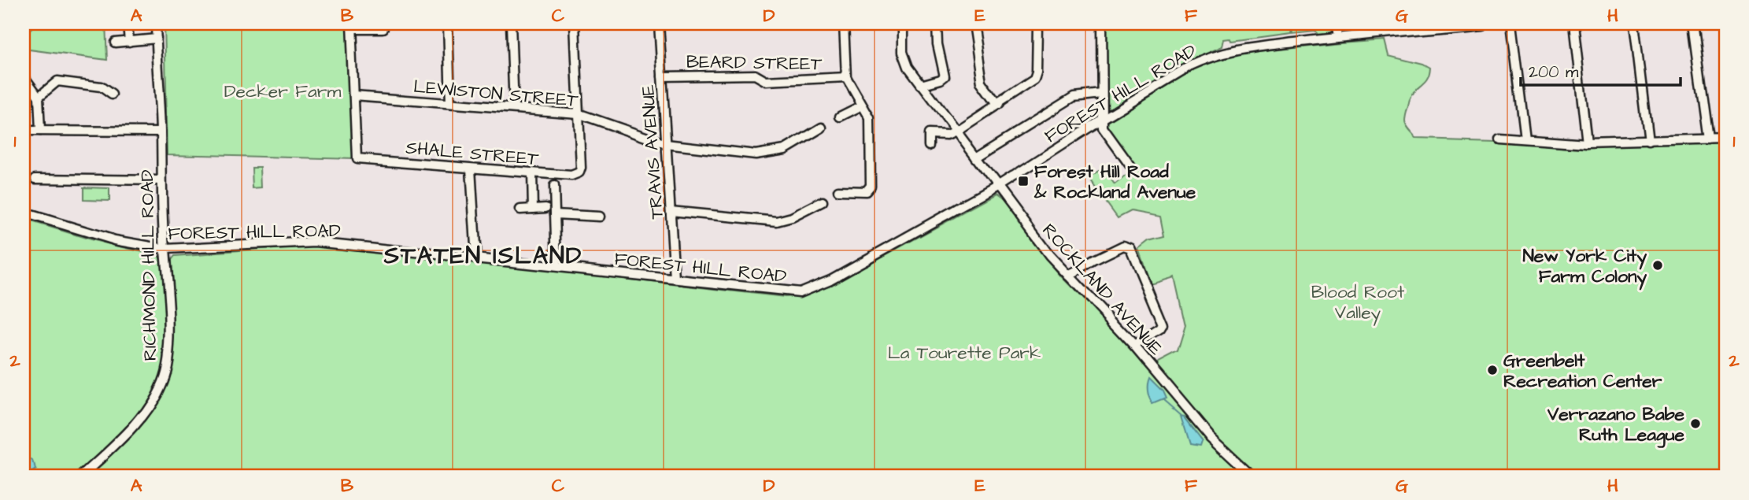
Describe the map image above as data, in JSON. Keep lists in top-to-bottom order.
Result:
{
  "streets": {
    "street": [
      "BEARD STREET",
      "LEWISTON STREET",
      "FOREST HILL ROAD",
      "TRAVIS AVENUE",
      "SHALE STREET",
      "RICHMOND HILL ROAD",
      "ROCKLAND AVENUE"
    ]
  },
  "crossings": [
    ["BEARD STREET", "TRAVIS AVENUE"],
    ["LEWISTON STREET", "TRAVIS AVENUE"],
    ["LEWISTON STREET", "SHALE STREET"],
    ["FOREST HILL ROAD", "TRAVIS AVENUE"],
    ["FOREST HILL ROAD", "RICHMOND HILL ROAD"],
    ["FOREST HILL ROAD", "ROCKLAND AVENUE"]
  ],
  "districts": ["STATEN ISLAND"],
  "parks": ["Decker Farm", "Blood Root Valley", "La Tourette Park"],
  "places": {
    "transit": ["Forest Hill Road & Rockland Avenue"],
    "other": ["New York City Farm Colony", "Greenbelt Recreation Center", "Verrazano Babe Ruth League"]
  },
  "scale_bar": "200 m",
  "grid": {
    "columns": [
      "A",
      "B",
      "C",
      "D",
      "E",
      "F",
      "G",
      "H"
    ],
    "rows": ["1", "2"]
  }
}
